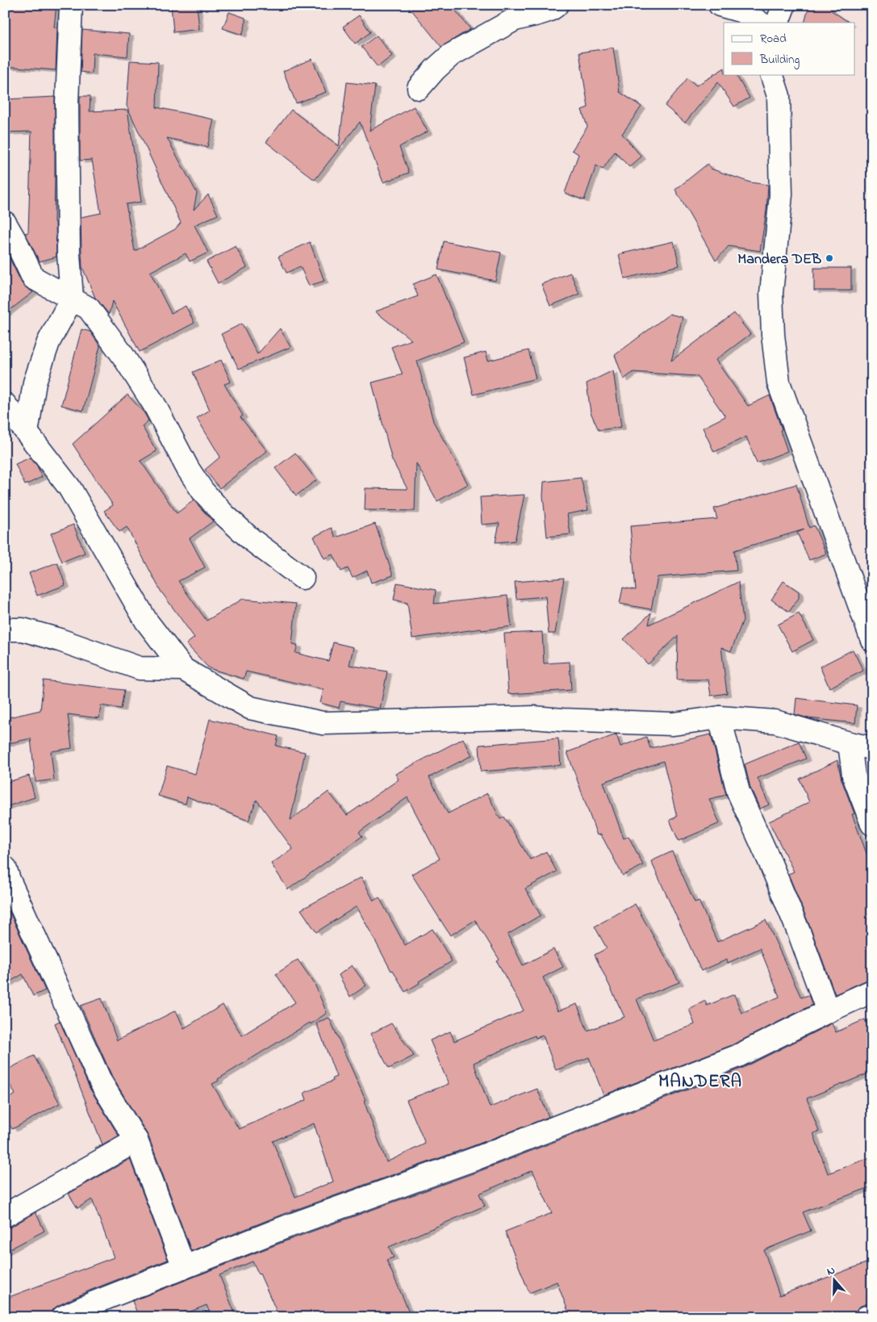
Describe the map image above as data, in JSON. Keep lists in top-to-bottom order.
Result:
{
  "districts": ["MANDERA"],
  "places": ["Mandera DEB"],
  "legend": ["Road", "Building"],
  "north": "top"
}
